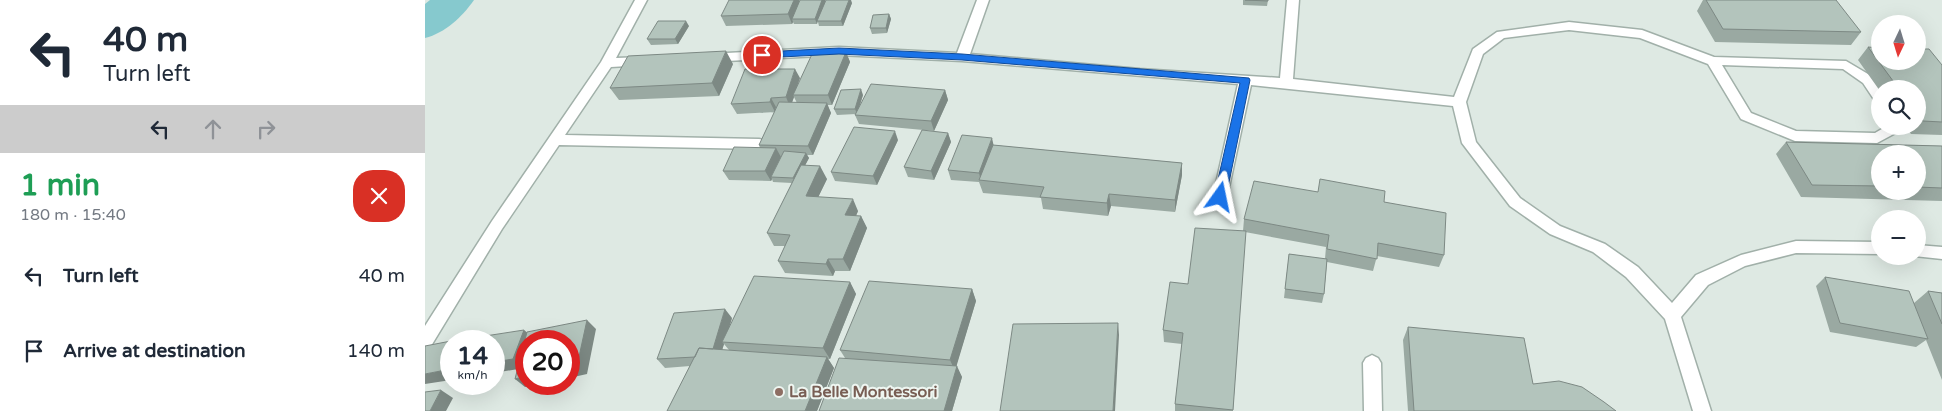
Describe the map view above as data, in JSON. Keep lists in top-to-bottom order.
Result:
{
  "places": ["La Belle Montessori"],
  "north": "bottom",
  "page": {
    "turn": ["40 m", "Turn left"],
    "map_buttons": ["+", "−"],
    "heading": ["1 min", "180 m · 15:40"],
    "list": [
      {
        "name": "Turn left",
        "value": "40 m"
      },
      {
        "name": "Arrive at destination",
        "value": "140 m"
      }
    ],
    "speed": "14 km/h",
    "limit": "20"
  }
}
